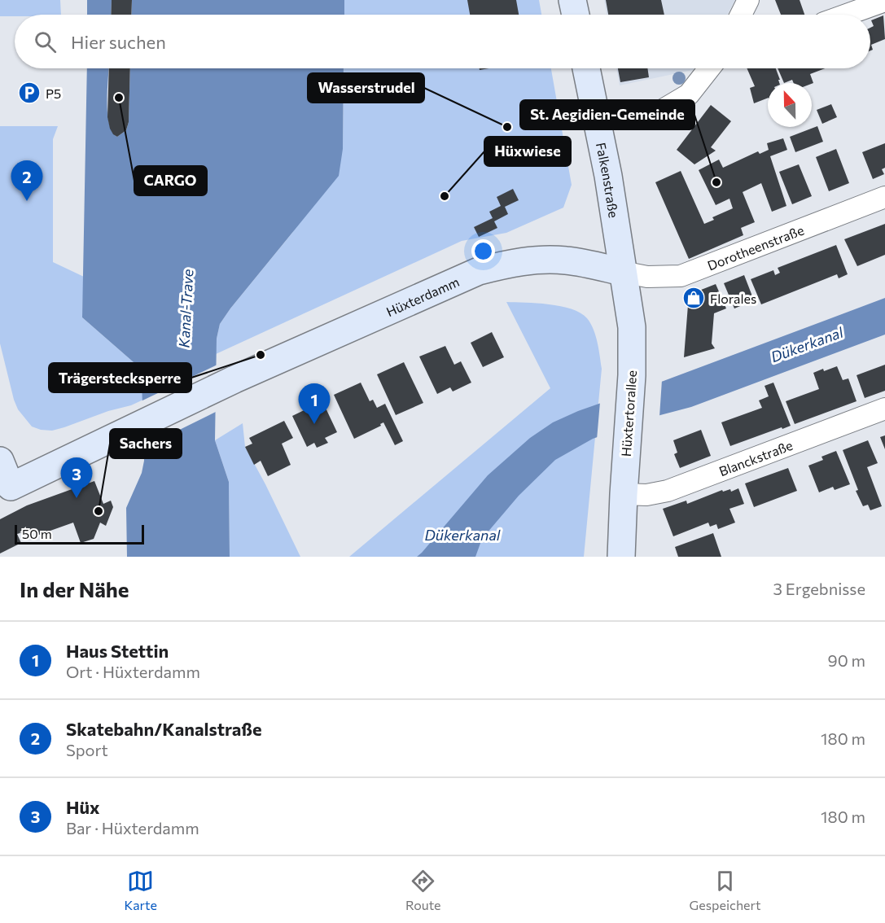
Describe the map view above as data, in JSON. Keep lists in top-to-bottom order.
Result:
{
  "streets": {
    "main road": ["Falkenstraße", "Hüxterdamm", "Hüxtertorallee"],
    "street": ["Dorotheenstraße", "Blanckstraße"]
  },
  "crossings": [
    ["Falkenstraße", "Dorotheenstraße"],
    ["Falkenstraße", "Hüxterdamm"],
    ["Falkenstraße", "Hüxtertorallee"],
    ["Dorotheenstraße", "Hüxterdamm"],
    ["Dorotheenstraße", "Hüxtertorallee"],
    ["Hüxterdamm", "Hüxtertorallee"],
    ["Hüxtertorallee", "Blanckstraße"]
  ],
  "water": ["Kanal-Trave", "Dükerkanal"],
  "places": {
    "parking": ["P5"],
    "other": [
      "CARGO",
      "Wasserstrudel",
      "St. Aegidien-Gemeinde",
      "Hüxwiese",
      "Trägerstecksperre",
      "Sachers"
    ],
    "shop": ["Florales"]
  },
  "scale_bar": "50 m",
  "north": "top",
  "page": {
    "search": "Hier suchen",
    "pins": ["2", "1", "3"],
    "scale": "50 m",
    "heading": ["In der Nähe", "3 Ergebnisse"],
    "list": [
      {
        "mark": "1",
        "name": "Haus Stettin",
        "note": "Ort · Hüxterdamm",
        "value": "90 m"
      },
      {
        "mark": "2",
        "name": "Skatebahn/Kanalstraße",
        "note": "Sport",
        "value": "180 m"
      },
      {
        "mark": "3",
        "name": "Hüx",
        "note": "Bar · Hüxterdamm",
        "value": "180 m"
      }
    ],
    "nav": ["Karte", "Route", "Gespeichert"]
  }
}
